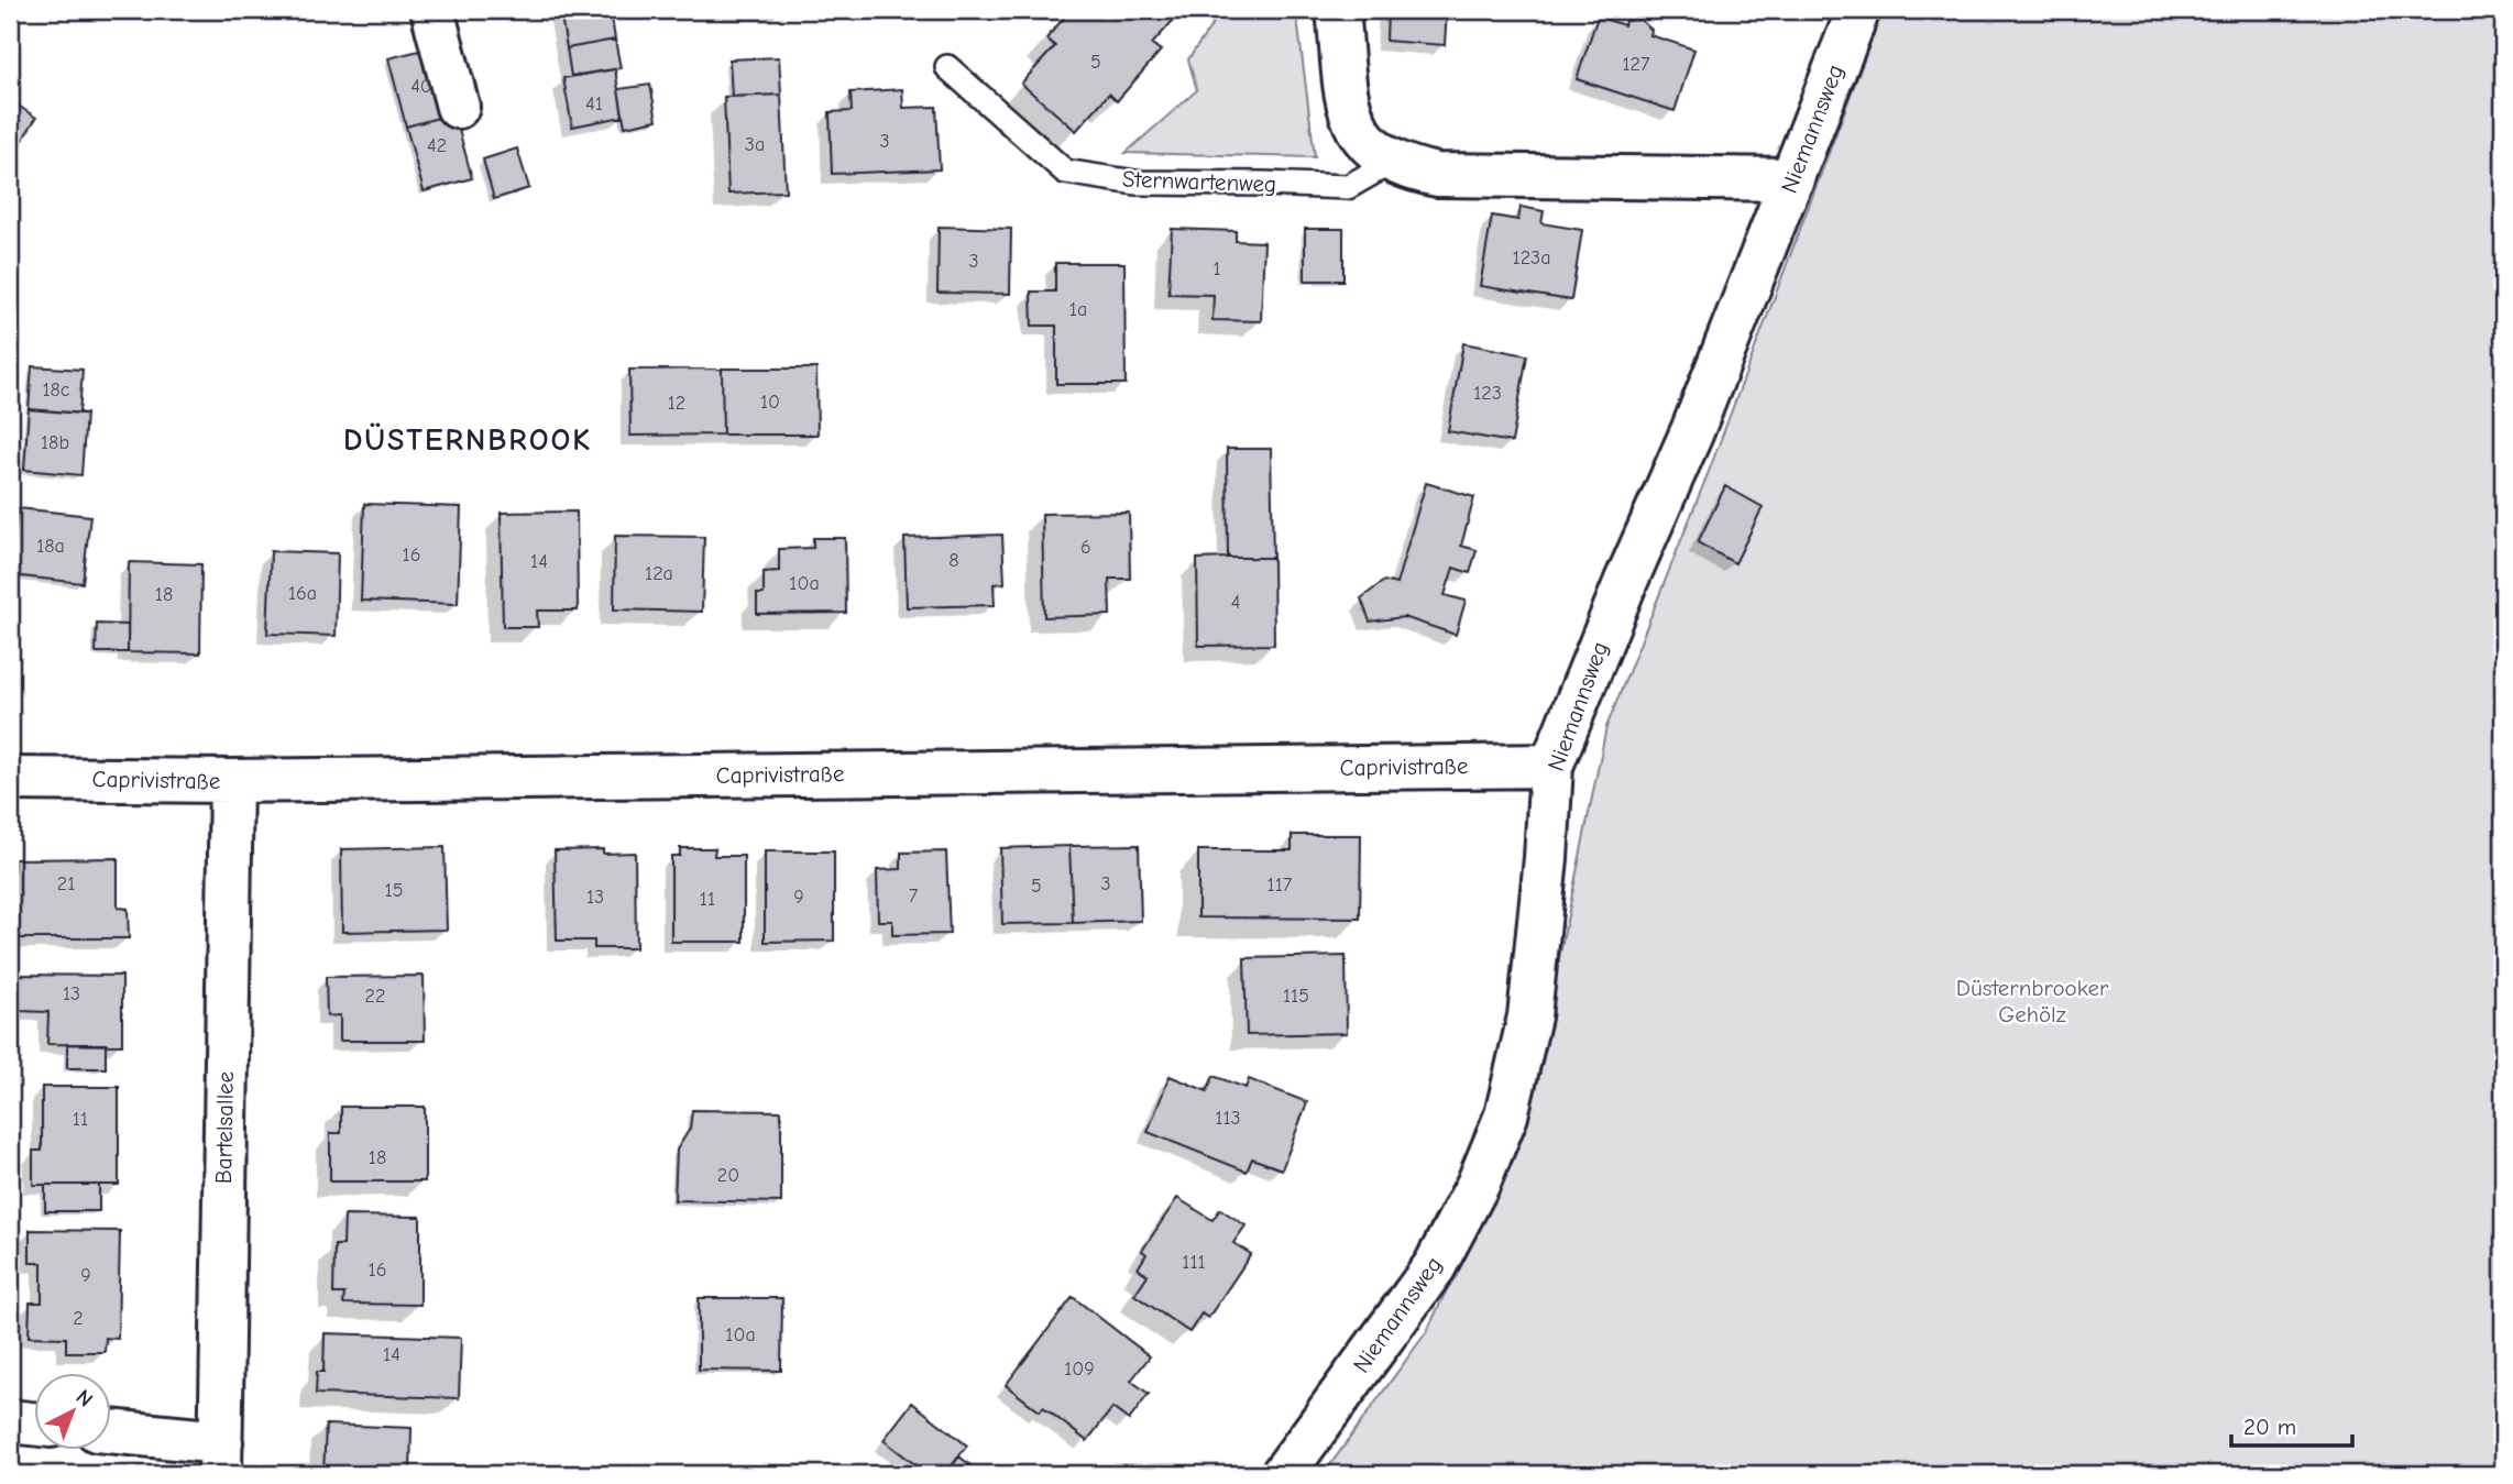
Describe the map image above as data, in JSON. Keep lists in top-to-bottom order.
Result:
{
  "streets": {
    "street": ["Niemannsweg", "Caprivistraße", "Bartelsallee"],
    "lane": ["Sternwartenweg"]
  },
  "crossings": [
    ["Niemannsweg", "Caprivistraße"],
    ["Caprivistraße", "Bartelsallee"]
  ],
  "districts": ["DÜSTERNBROOK"],
  "parks": ["Düsternbrooker Gehölz"],
  "house_numbers": [
    "5",
    "127",
    "40",
    "41",
    "3",
    "3a",
    "42",
    "123a",
    "3",
    "1",
    "1a",
    "18c",
    "123",
    "10",
    "12",
    "18b",
    "18a",
    "6",
    "16",
    "8",
    "14",
    "12a",
    "10a",
    "16a",
    "18",
    "4",
    "21",
    "3",
    "117",
    "5",
    "15",
    "7",
    "13",
    "9",
    "11",
    "13",
    "22",
    "115",
    "113",
    "11",
    "18",
    "20",
    "111",
    "16",
    "9",
    "2",
    "10a",
    "14",
    "109"
  ],
  "scale_bar": "20 m",
  "north": "top right"
}
